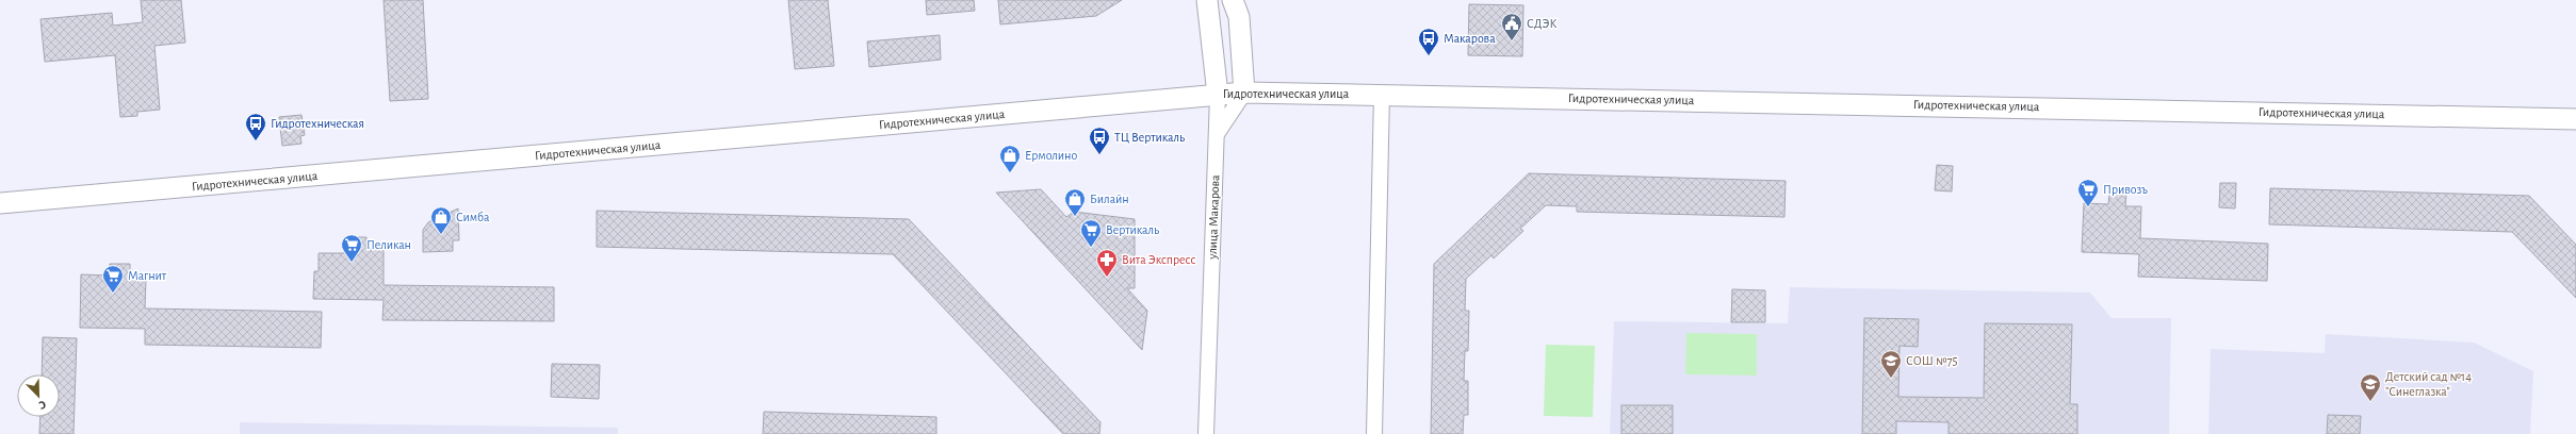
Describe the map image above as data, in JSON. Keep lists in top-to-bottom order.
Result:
{
  "streets": {
    "main road": ["Гидротехническая улица", "улица Макарова"]
  },
  "crossings": [
    ["Гидротехническая улица", "улица Макарова"]
  ],
  "places": {
    "public building": ["СДЭК"],
    "bus stop": ["Макарова", "Гидротехническая", "ТЦ Вертикаль"],
    "shop": ["Ермолино", "Билайн", "Симба"],
    "supermarket": [
      "Привозъ",
      "Вертикаль",
      "Пеликан",
      "Магнит"
    ],
    "pharmacy": ["Вита Экспресс"],
    "school or university": ["СОШ №75", "Детский сад №14 \"Синеглазка\""]
  },
  "north": "bottom right"
}
